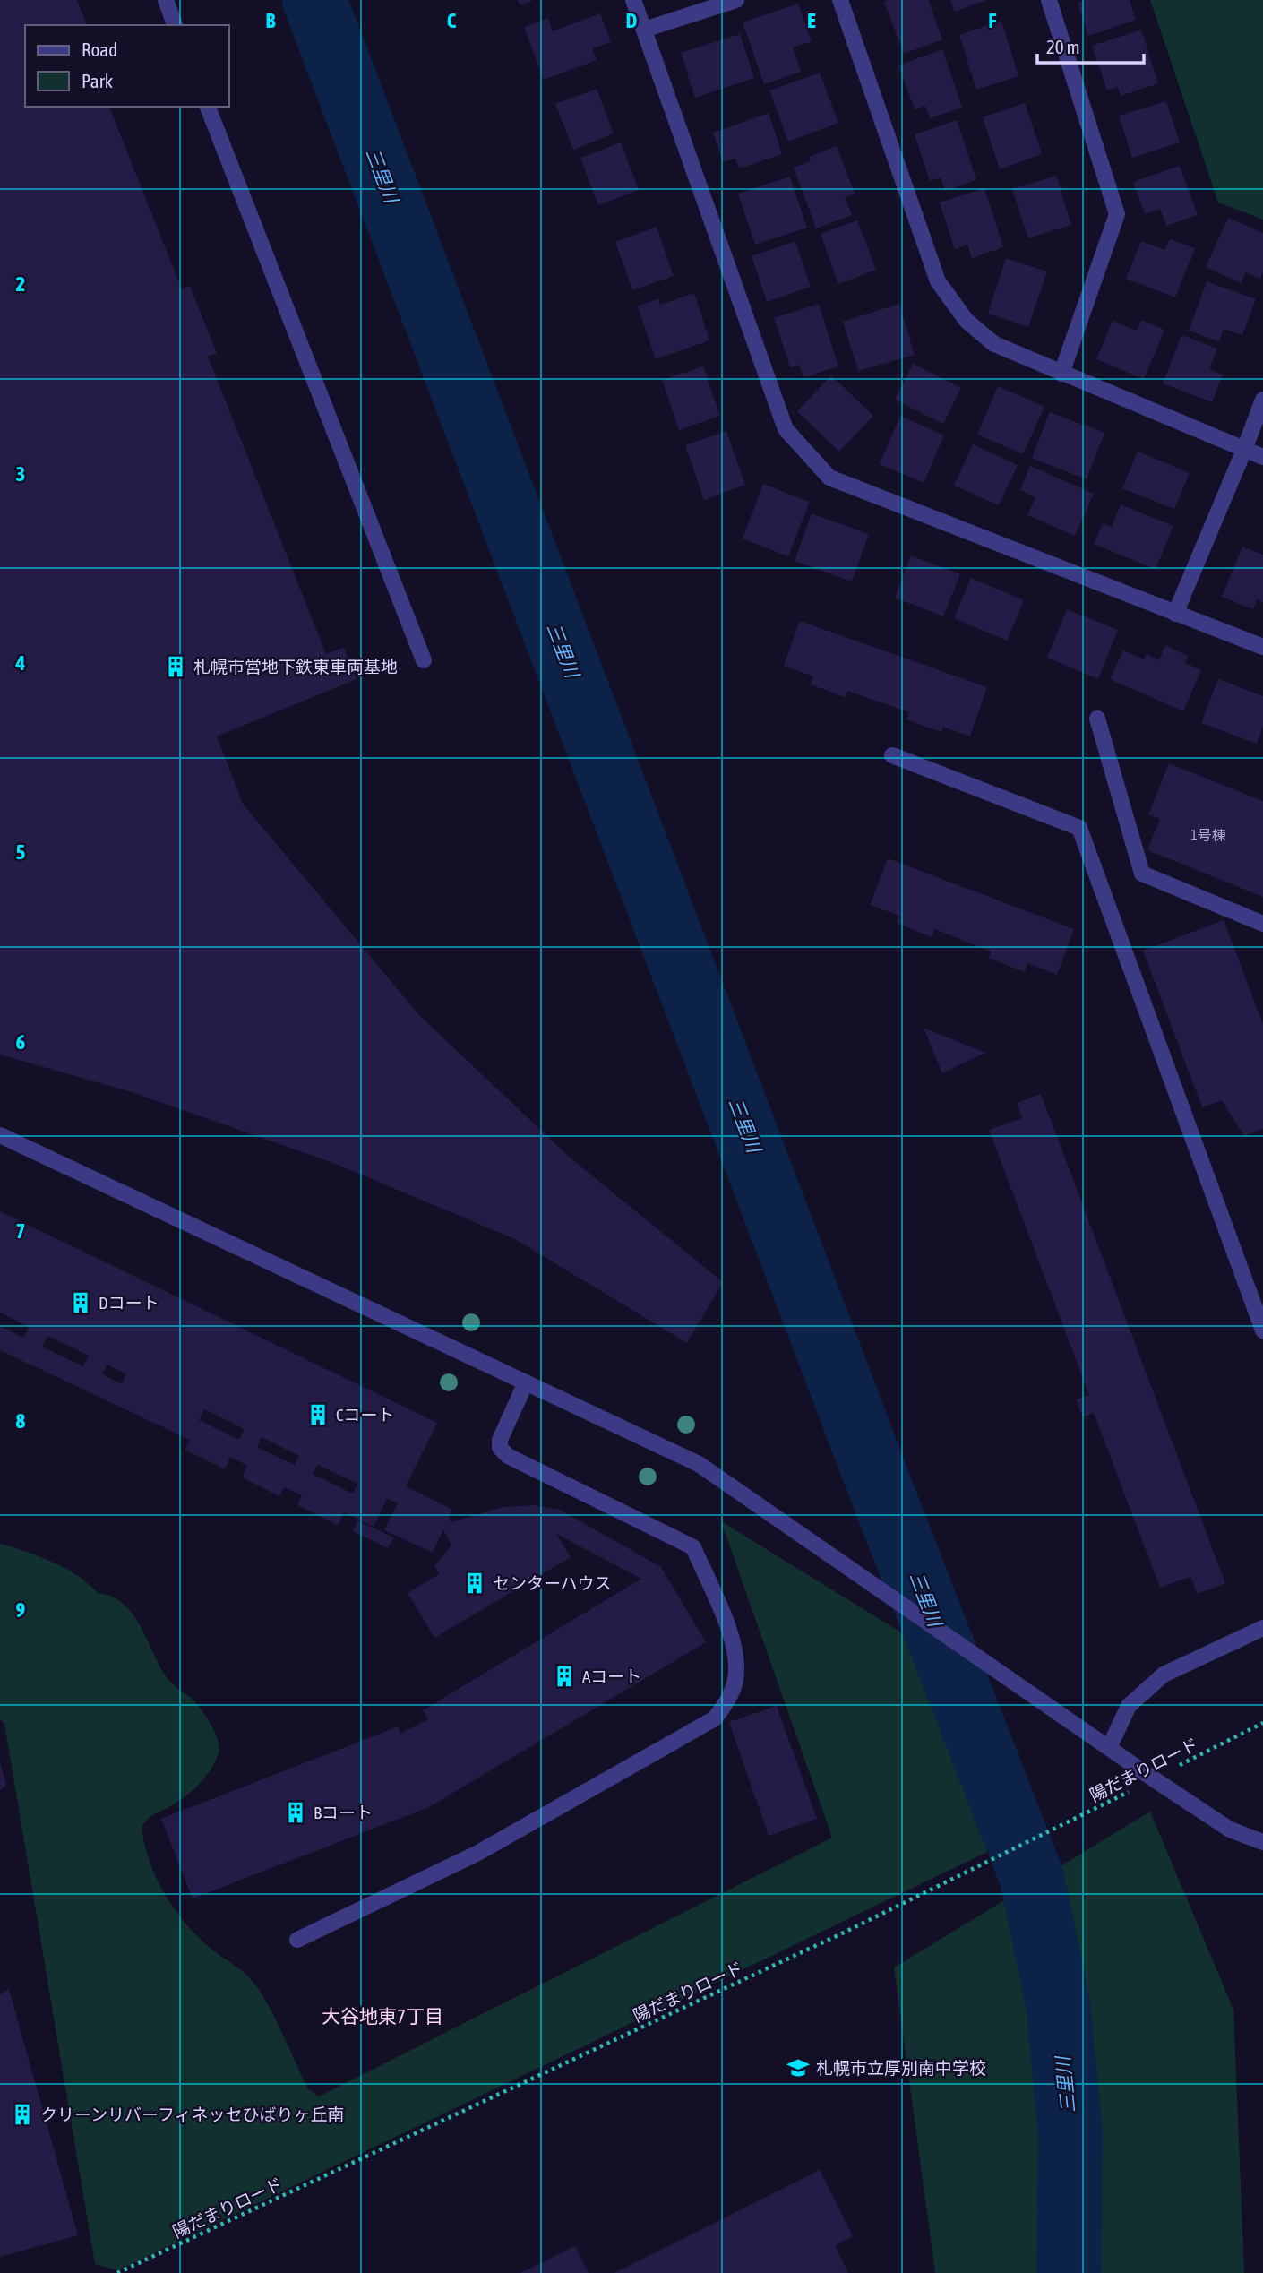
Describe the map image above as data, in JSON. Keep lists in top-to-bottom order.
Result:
{
  "streets": {
    "path": ["陽だまりロード"]
  },
  "districts": ["大谷地東7丁目"],
  "water": ["三里川"],
  "places": {
    "building": [
      "札幌市営地下鉄東車両基地",
      "Dコート",
      "Cコート",
      "センターハウス",
      "Aコート",
      "Bコート",
      "クリーンリバーフィネッセひばりヶ丘南"
    ],
    "school or university": ["札幌市立厚別南中学校"]
  },
  "house_numbers": ["1号棟"],
  "legend": ["Road", "Park"],
  "scale_bar": "20 m",
  "grid": {
    "columns": [
      "B",
      "C",
      "D",
      "E",
      "F"
    ],
    "rows": [
      "2",
      "3",
      "4",
      "5",
      "6",
      "7",
      "8",
      "9"
    ]
  }
}
